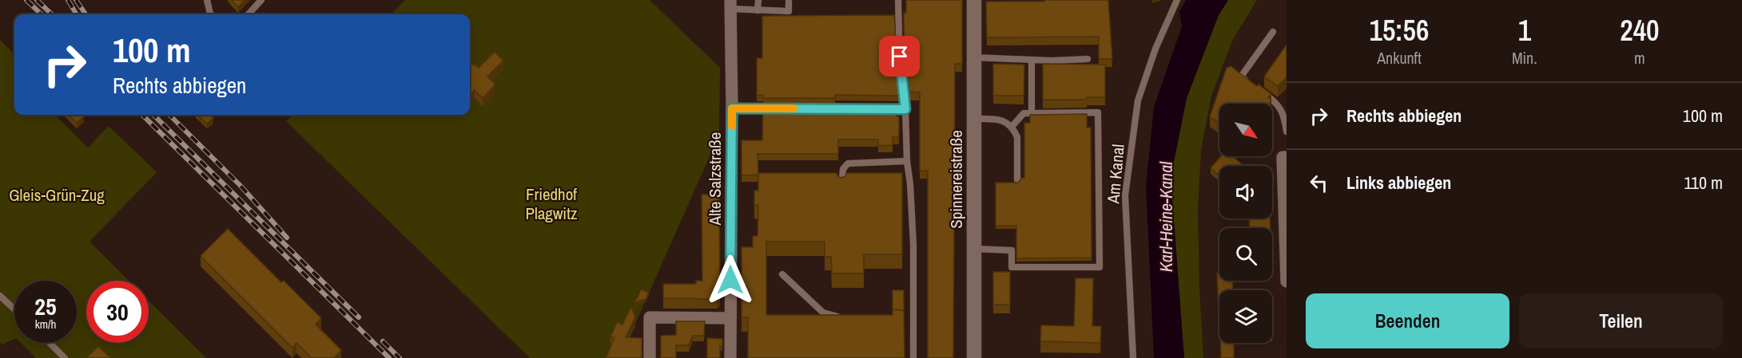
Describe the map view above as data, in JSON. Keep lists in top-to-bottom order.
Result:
{
  "streets": {
    "street": ["Alte Salzstraße", "Spinnereistraße"],
    "lane": ["Am Kanal"]
  },
  "water": ["Karl-Heine-Kanal"],
  "parks": ["Friedhof Plagwitz", "Gleis-Grün-Zug"],
  "north": "bottom right",
  "page": {
    "eta": [
      "15:56",
      "Ankunft",
      "1",
      "Min.",
      "240",
      "m"
    ],
    "turn": ["100 m", "Rechts abbiegen"],
    "list": [
      {
        "name": "Rechts abbiegen",
        "value": "100 m"
      },
      {
        "name": "Links abbiegen",
        "value": "110 m"
      }
    ],
    "speed": "25 km/h",
    "limit": "30",
    "buttons": ["Beenden", "Teilen"]
  }
}
